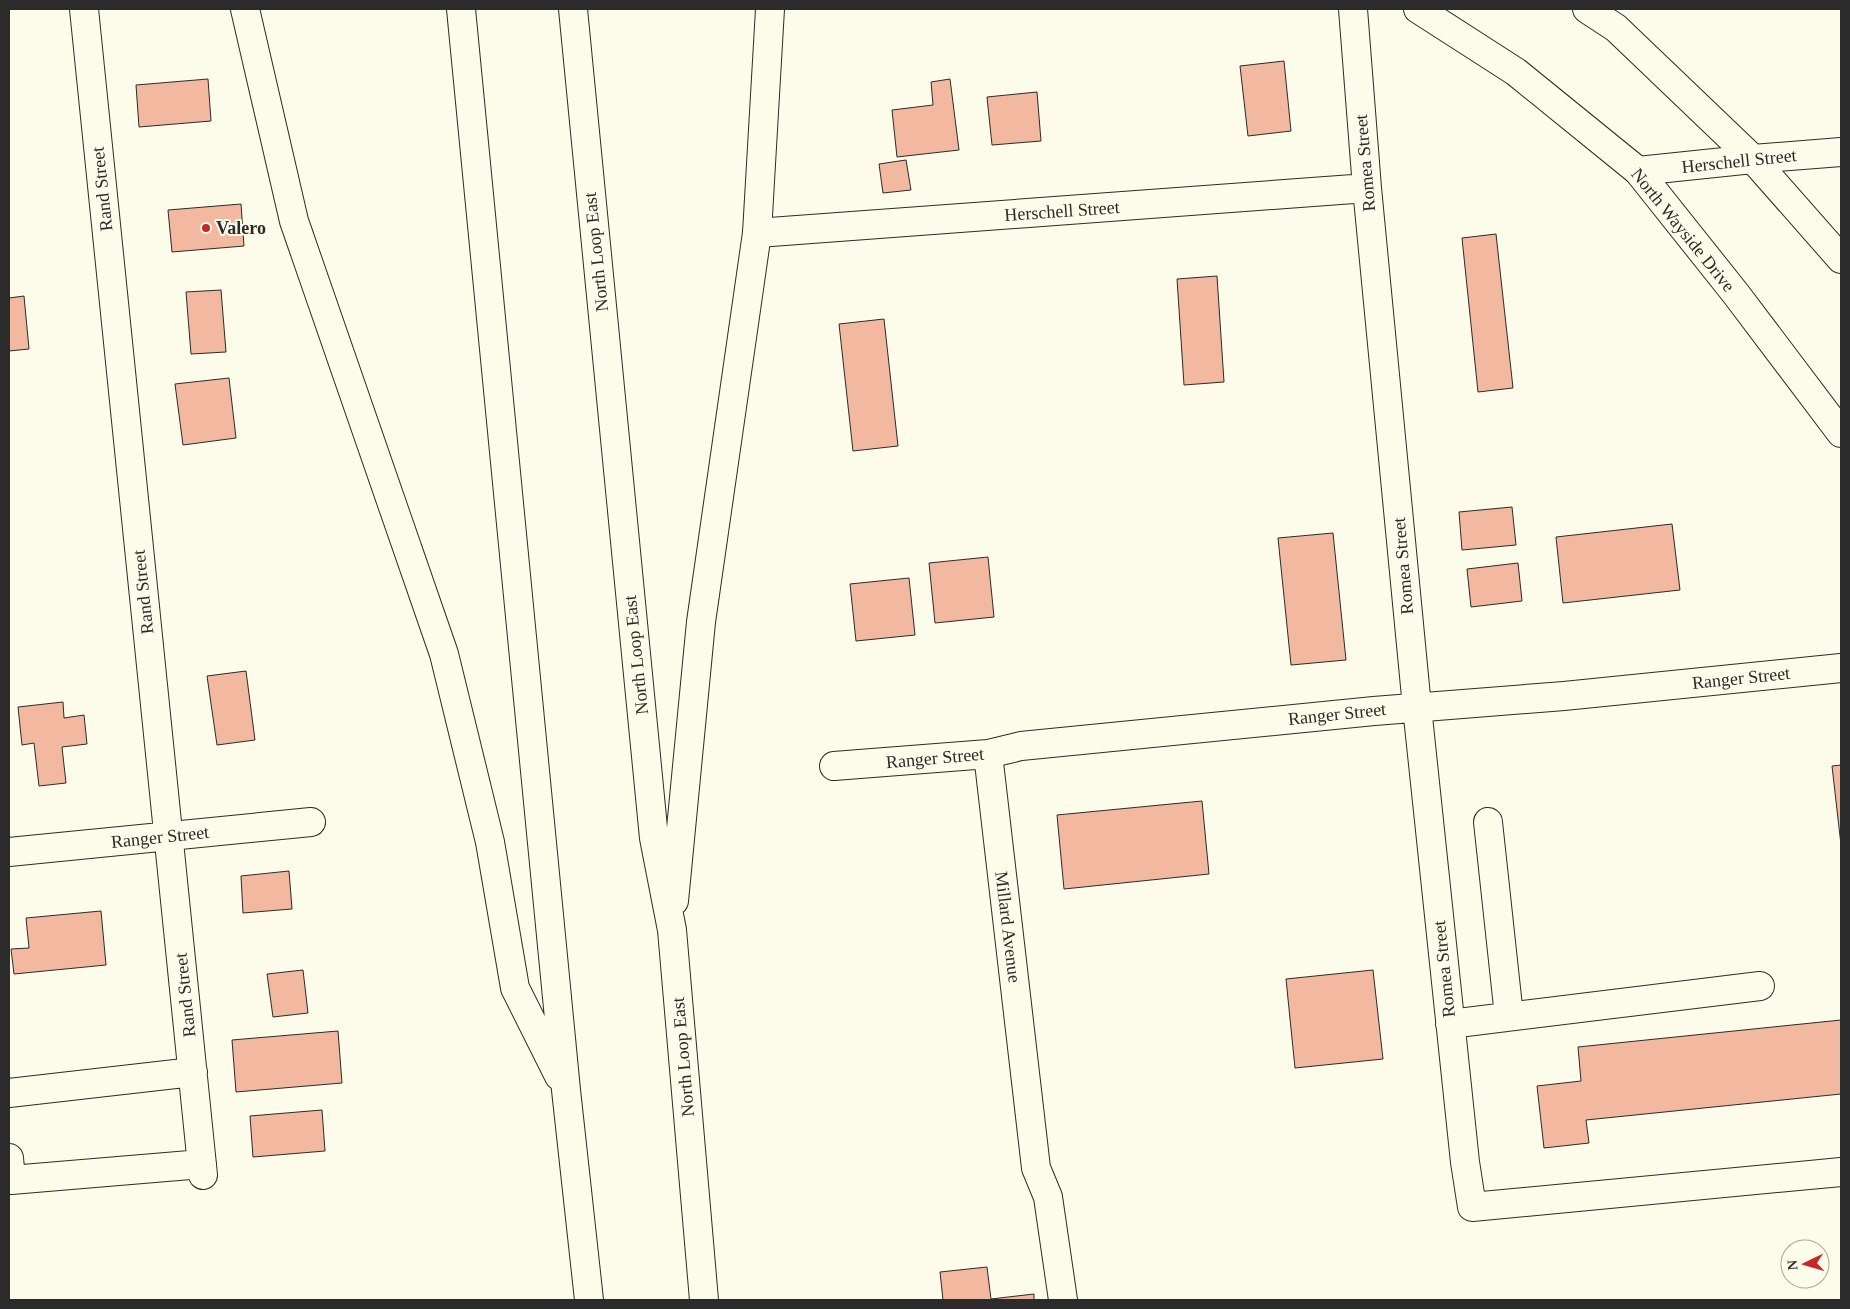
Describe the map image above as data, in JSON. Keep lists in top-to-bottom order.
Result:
{
  "streets": {
    "main road": [
      "Herschell Street",
      "Romea Street",
      "Rand Street",
      "North Wayside Drive",
      "North Loop East",
      "Ranger Street",
      "Millard Avenue"
    ]
  },
  "crossings": [
    ["Herschell Street", "Romea Street"],
    ["Herschell Street", "North Wayside Drive"],
    ["Romea Street", "Ranger Street"],
    ["Rand Street", "Ranger Street"],
    ["Ranger Street", "Millard Avenue"]
  ],
  "places": ["Valero"],
  "north": "left"
}
